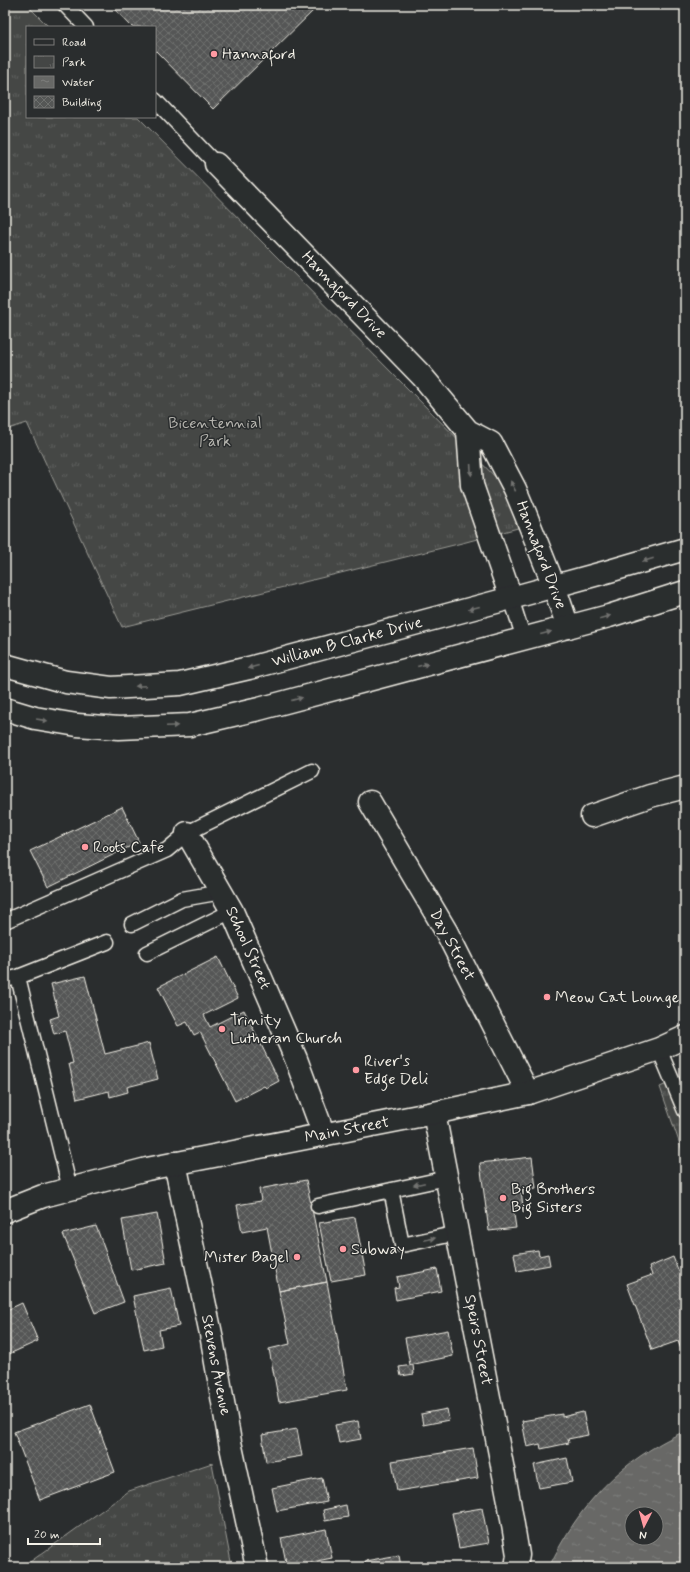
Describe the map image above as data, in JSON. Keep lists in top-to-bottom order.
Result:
{
  "streets": {
    "main road": [
      "Hannaford Drive",
      "William B Clarke Drive",
      "Day Street",
      "School Street",
      "Main Street",
      "Speirs Street",
      "Stevens Avenue"
    ]
  },
  "crossings": [
    ["Hannaford Drive", "William B Clarke Drive"],
    ["Day Street", "Main Street"],
    ["School Street", "Main Street"],
    ["Main Street", "Speirs Street"],
    ["Main Street", "Stevens Avenue"]
  ],
  "parks": ["Bicentennial Park"],
  "places": [
    "Hannaford",
    "Roots Cafe",
    "Meow Cat Lounge",
    "Trinity Lutheran Church",
    "River's Edge Deli",
    "Big Brothers Big Sisters",
    "Subway",
    "Mister Bagel"
  ],
  "legend": [
    "Road",
    "Park",
    "Water",
    "Building"
  ],
  "scale_bar": "20 m",
  "north": "bottom"
}
